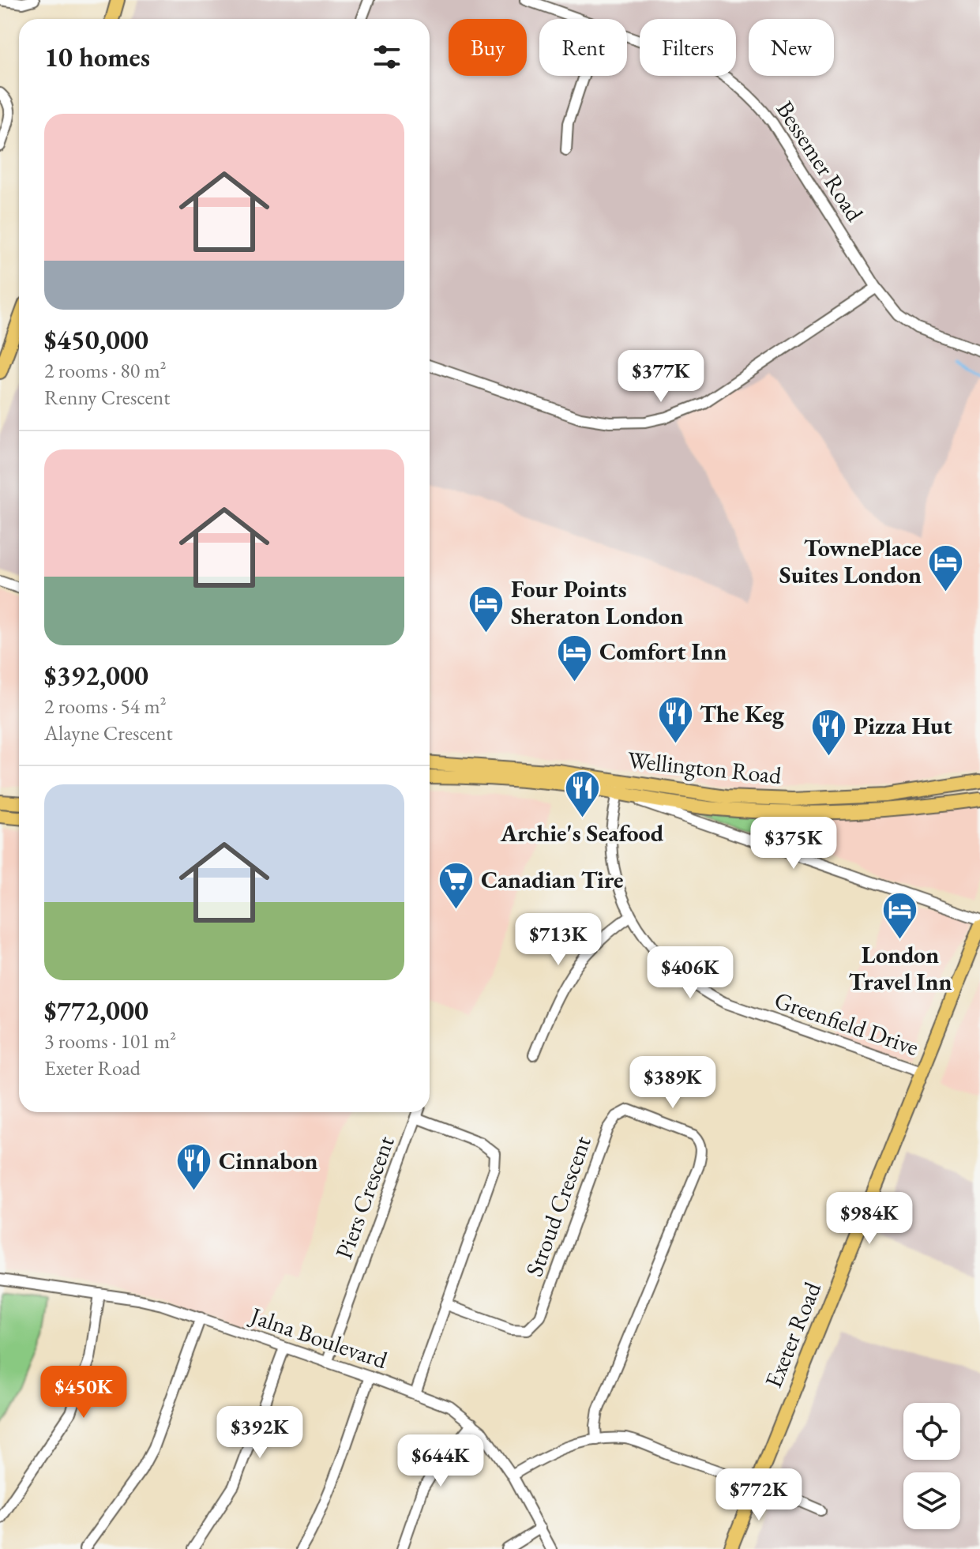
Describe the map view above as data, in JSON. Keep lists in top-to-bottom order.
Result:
{
  "streets": {
    "main road": ["Wellington Road", "Exeter Road"],
    "street": [
      "Bessemer Road",
      "Greenfield Drive",
      "Piers Crescent",
      "Stroud Crescent",
      "Jalna Boulevard"
    ]
  },
  "crossings": [
    ["Wellington Road", "Greenfield Drive"],
    ["Greenfield Drive", "Exeter Road"],
    ["Piers Crescent", "Stroud Crescent"],
    ["Piers Crescent", "Jalna Boulevard"]
  ],
  "places": {
    "hotel": [
      "TownePlace Suites London",
      "Four Points Sheraton London",
      "Comfort Inn",
      "London Travel Inn"
    ],
    "restaurant": [
      "The Keg",
      "Pizza Hut",
      "Archie's Seafood",
      "Cinnabon"
    ],
    "supermarket": ["Canadian Tire"]
  },
  "page": {
    "chip": [
      "Buy",
      "Rent",
      "Filters",
      "New"
    ],
    "heading": "10 homes",
    "list": [
      {
        "name": "$450,000",
        "note": "2 rooms · 80 m² · Renny Crescent"
      },
      {
        "name": "$392,000",
        "note": "2 rooms · 54 m² · Alayne Crescent"
      },
      {
        "name": "$772,000",
        "note": "3 rooms · 101 m² · Exeter Road"
      }
    ],
    "price": [
      "$377K",
      "$375K",
      "$713K",
      "$406K",
      "$389K",
      "$984K",
      "$450K",
      "$392K",
      "$644K",
      "$772K"
    ]
  }
}
